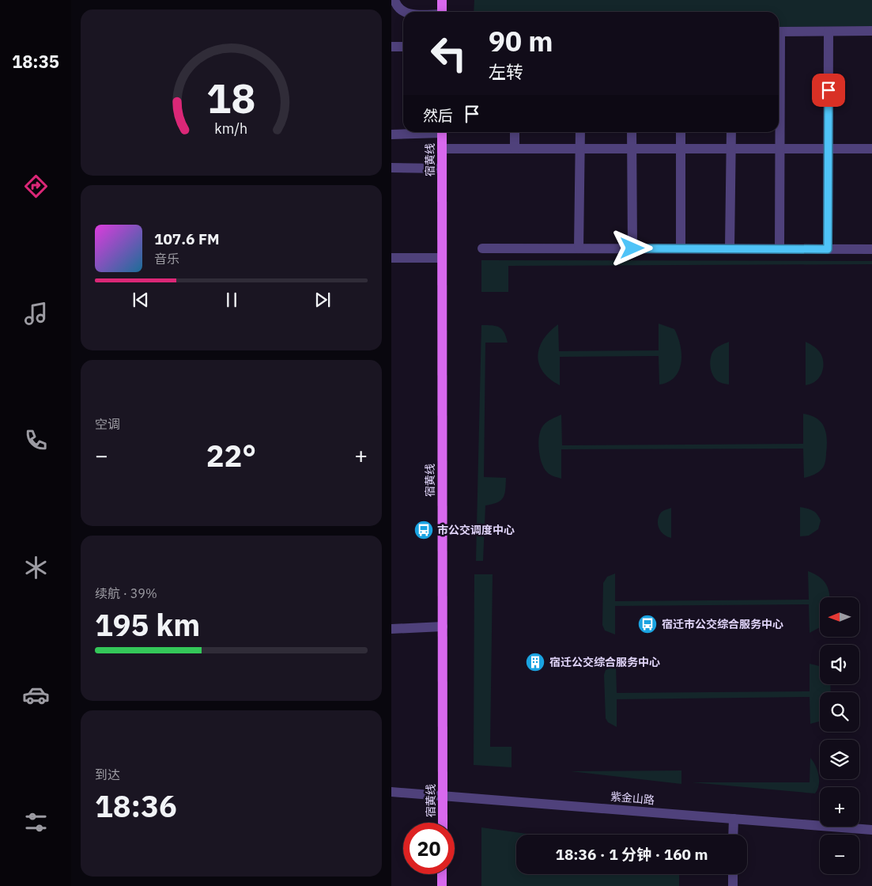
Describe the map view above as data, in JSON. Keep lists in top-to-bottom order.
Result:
{
  "streets": {
    "main road": ["宿黄线"],
    "street": ["紫金山路"]
  },
  "crossings": [
    ["宿黄线", "紫金山路"]
  ],
  "places": {
    "bus stop": ["市公交调度中心", "宿迁市公交综合服务中心"],
    "building": ["宿迁公交综合服务中心"]
  },
  "north": "left",
  "page": {
    "tabs": "18:35",
    "turn": ["90 m", "左转"],
    "then": "然后",
    "song": ["107.6 FM", "音乐"],
    "tile": [
      "空调",
      ["续航 · 39%", "195 km"],
      ["到达", "18:36"]
    ],
    "heat": ["−", "22°", "+"],
    "map_buttons": ["+", "−"],
    "limit": "20",
    "trip": "18:36 · 1 分钟 · 160 m",
    "gauge": ["18", "km/h"]
  }
}
